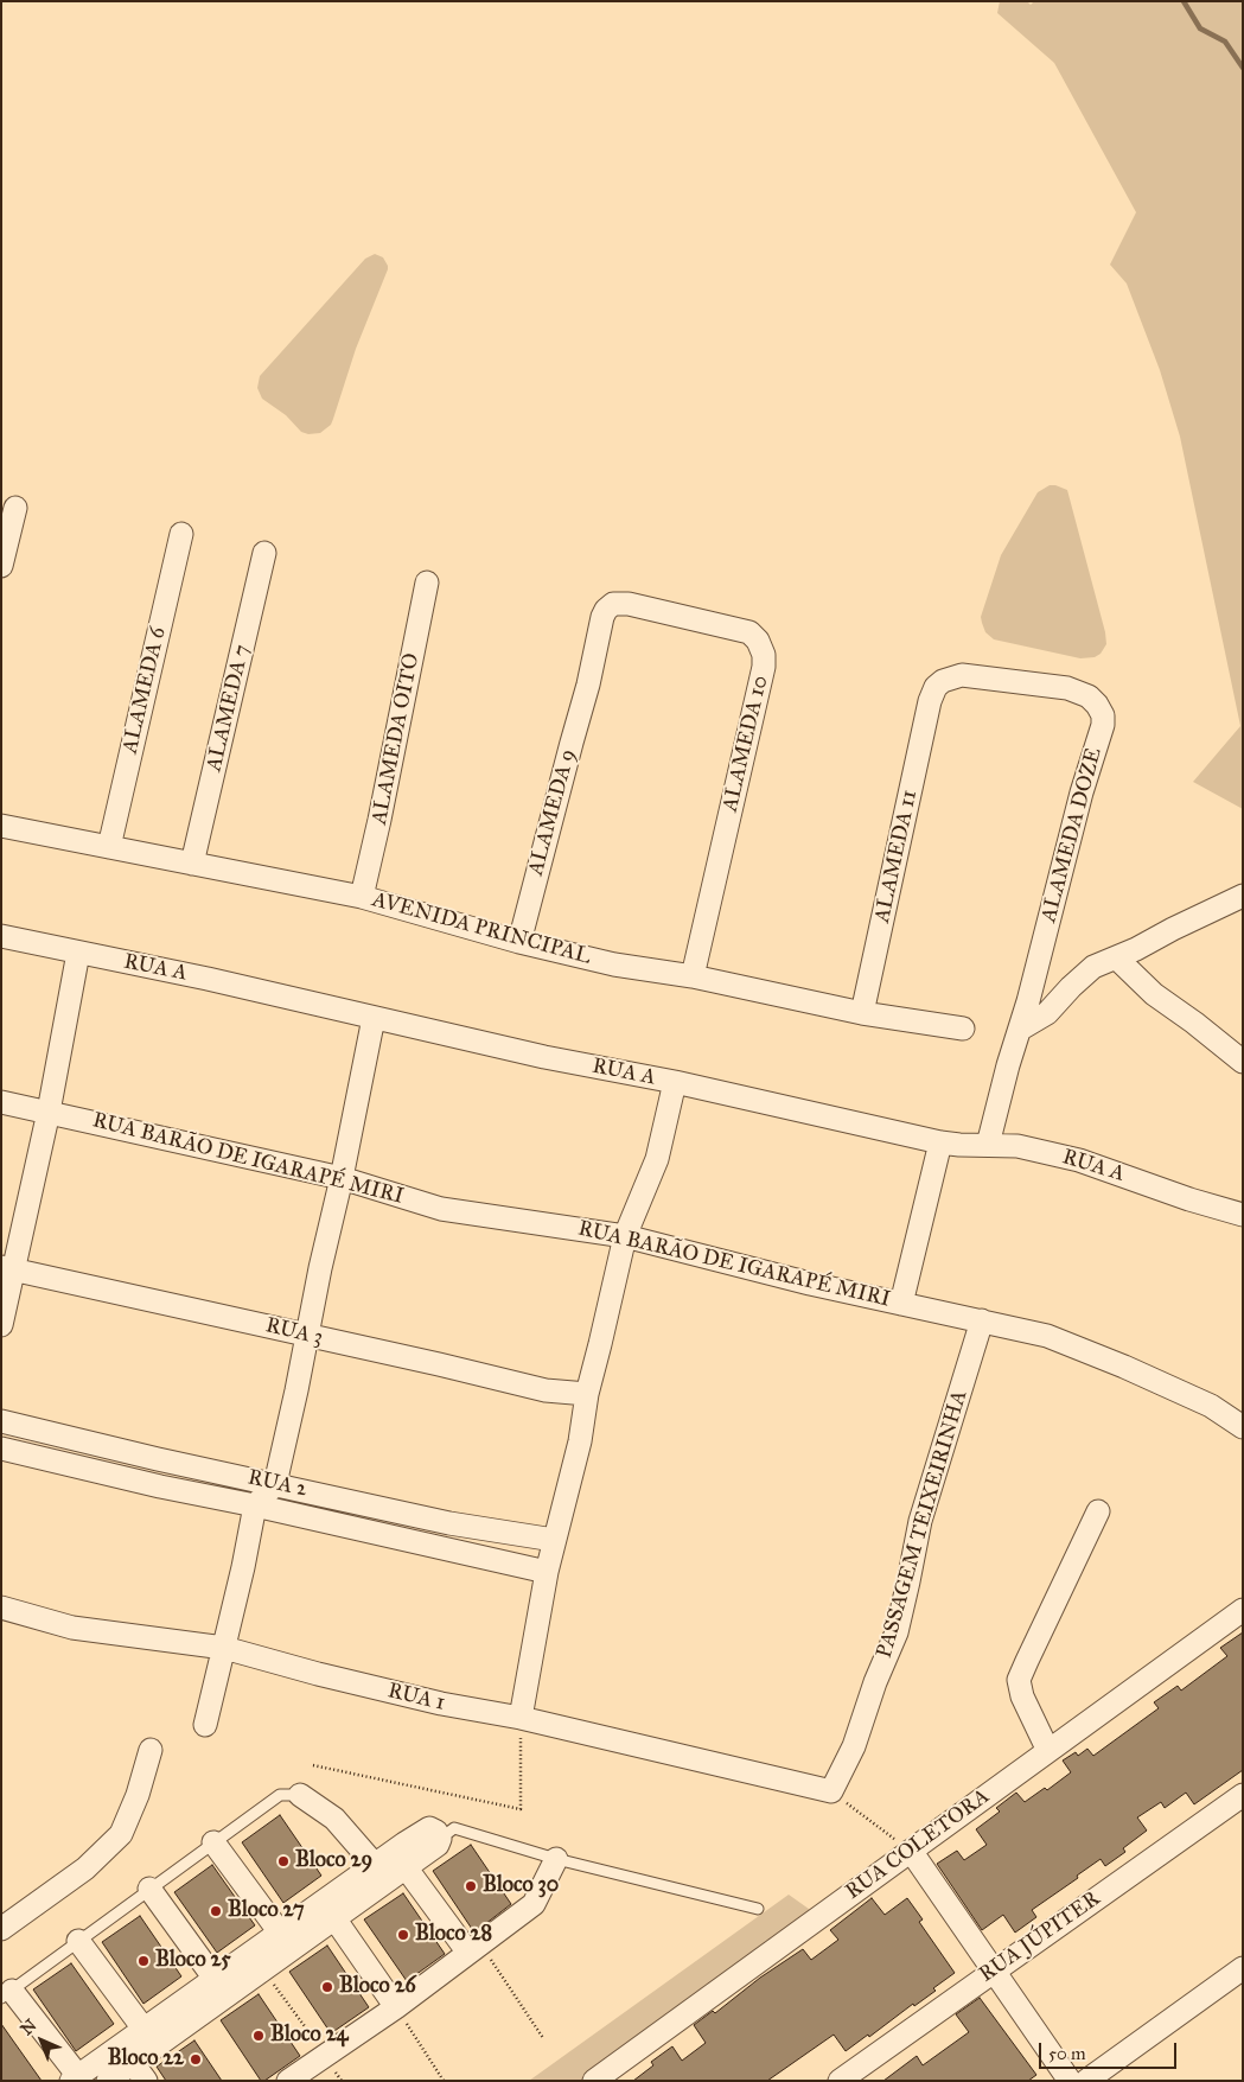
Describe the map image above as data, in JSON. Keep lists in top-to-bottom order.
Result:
{
  "streets": {
    "street": [
      "ALAMEDA 6",
      "ALAMEDA 7",
      "ALAMEDA OITO",
      "ALAMEDA 10",
      "ALAMEDA 9",
      "ALAMEDA DOZE",
      "ALAMEDA 11",
      "AVENIDA PRINCIPAL",
      "RUA A",
      "RUA BARÃO DE IGARAPÉ MIRI",
      "RUA 3",
      "RUA 2",
      "PASSAGEM TEIXEIRINHA",
      "RUA 1",
      "RUA COLETORA",
      "RUA JÚPITER"
    ]
  },
  "crossings": [
    ["ALAMEDA 6", "AVENIDA PRINCIPAL"],
    ["ALAMEDA 7", "AVENIDA PRINCIPAL"],
    ["ALAMEDA OITO", "AVENIDA PRINCIPAL"],
    ["ALAMEDA 10", "ALAMEDA 9"],
    ["ALAMEDA 10", "AVENIDA PRINCIPAL"],
    ["ALAMEDA 9", "AVENIDA PRINCIPAL"],
    ["ALAMEDA DOZE", "ALAMEDA 11"],
    ["ALAMEDA DOZE", "RUA A"],
    ["ALAMEDA 11", "AVENIDA PRINCIPAL"],
    ["RUA BARÃO DE IGARAPÉ MIRI", "PASSAGEM TEIXEIRINHA"],
    ["PASSAGEM TEIXEIRINHA", "RUA 1"]
  ],
  "places": [
    "Bloco 29",
    "Bloco 30",
    "Bloco 27",
    "Bloco 28",
    "Bloco 25",
    "Bloco 26",
    "Bloco 24",
    "Bloco 22"
  ],
  "scale_bar": "50 m",
  "north": "top left"
}
